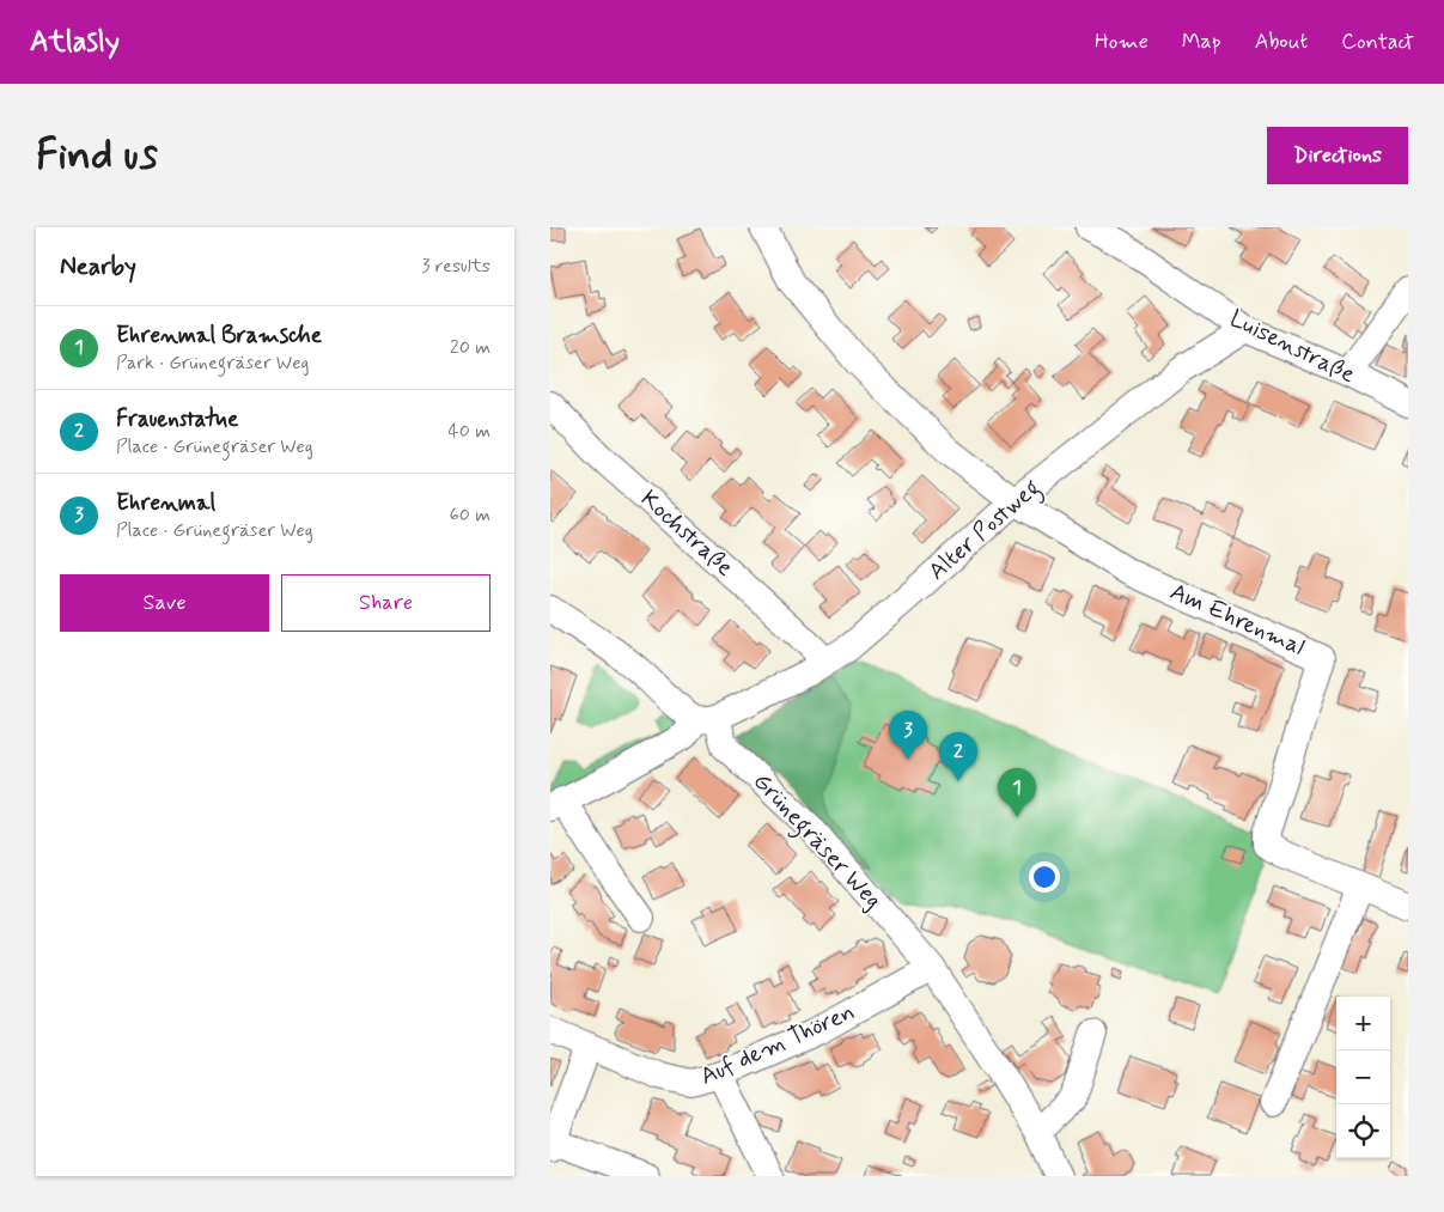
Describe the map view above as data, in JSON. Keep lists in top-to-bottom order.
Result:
{
  "streets": {
    "street": [
      "Luisenstraße",
      "Alter Postweg",
      "Kochstraße",
      "Am Ehrenmal",
      "Grünegräser Weg",
      "Auf dem Thören"
    ]
  },
  "crossings": [
    ["Luisenstraße", "Alter Postweg"],
    ["Alter Postweg", "Kochstraße"],
    ["Alter Postweg", "Am Ehrenmal"],
    ["Alter Postweg", "Grünegräser Weg"],
    ["Grünegräser Weg", "Auf dem Thören"]
  ],
  "page": {
    "header": "Atlasly",
    "nav": [
      "Home",
      "Map",
      "About",
      "Contact"
    ],
    "buttons": [
      "Directions",
      ["Save", "Share"]
    ],
    "title": "Find us",
    "heading": ["Nearby", "3 results"],
    "list": [
      {
        "mark": "1",
        "name": "Ehrenmal Bramsche",
        "note": "Park · Grünegräser Weg",
        "value": "20 m"
      },
      {
        "mark": "2",
        "name": "Frauenstatue",
        "note": "Place · Grünegräser Weg",
        "value": "40 m"
      },
      {
        "mark": "3",
        "name": "Ehrenmal",
        "note": "Place · Grünegräser Weg",
        "value": "60 m"
      }
    ],
    "pins": ["3", "2", "1"],
    "map_buttons": ["+", "−"]
  }
}
